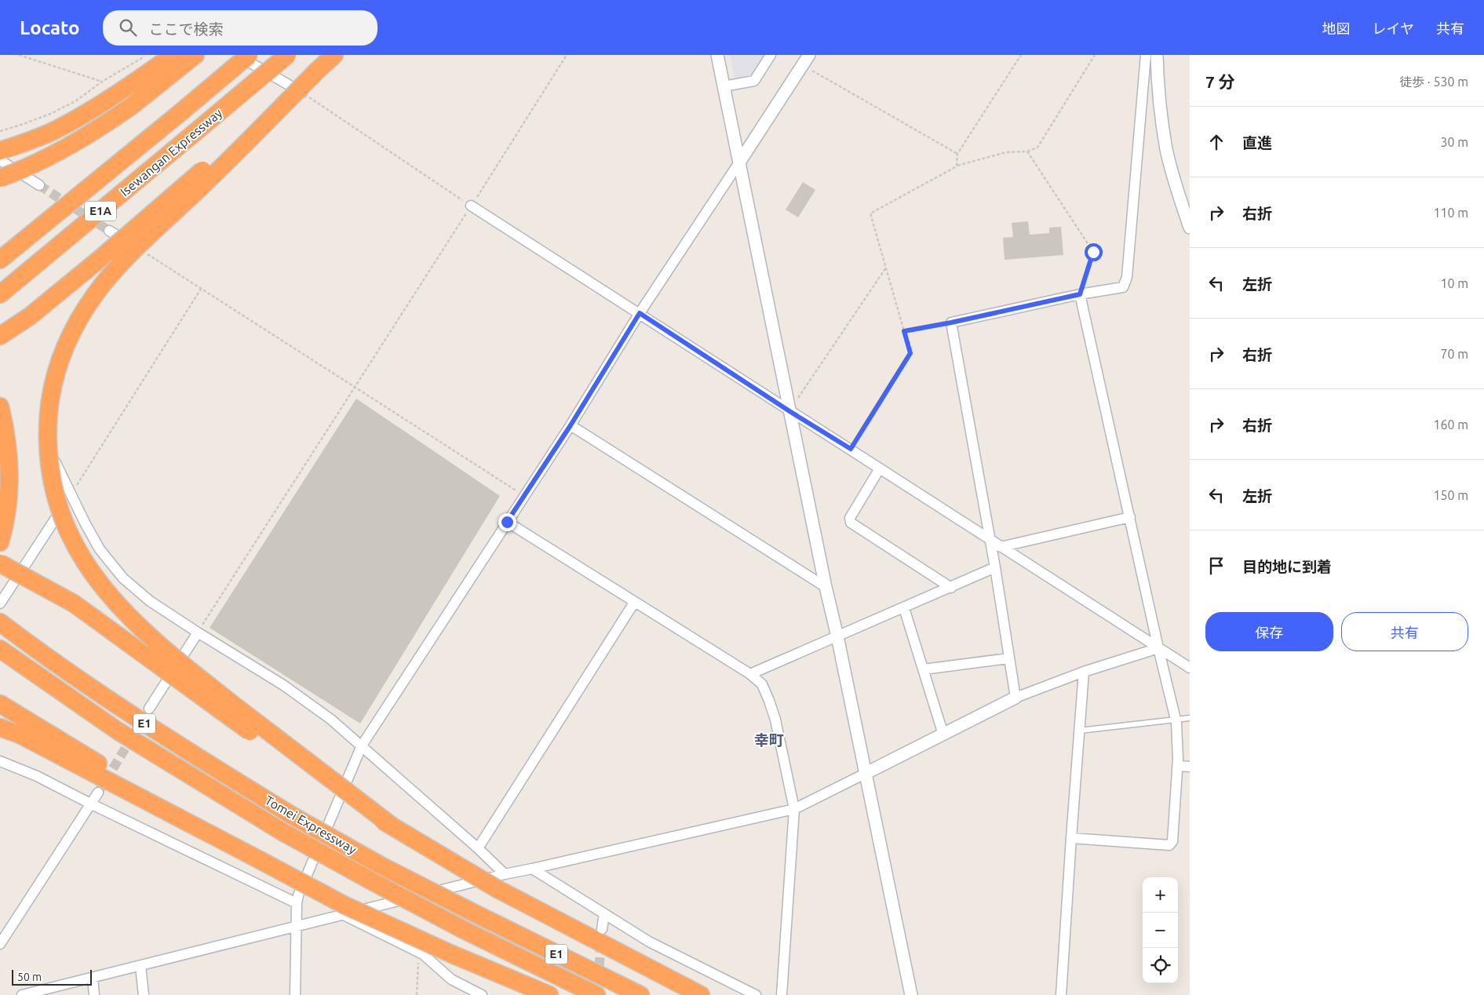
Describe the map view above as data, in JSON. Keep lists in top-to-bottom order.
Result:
{
  "streets": {
    "highway": [
      "Isewangan Expressway",
      "E1A",
      "E1",
      "Tomei Expressway"
    ]
  },
  "districts": ["幸町"],
  "scale_bar": "50 m",
  "page": {
    "header": "Locato",
    "search": "ここで検索",
    "nav": ["地図", "レイヤ", "共有"],
    "heading": ["7 分", "徒歩 · 530 m"],
    "list": [
      ["直進", "30 m"],
      ["右折", "110 m"],
      ["左折", "10 m"],
      ["右折", "70 m"],
      ["右折", "160 m"],
      ["左折", "150 m"],
      "目的地に到着"
    ],
    "buttons": ["保存", "共有"],
    "map_buttons": ["+", "−"],
    "scale": "50 m"
  }
}
